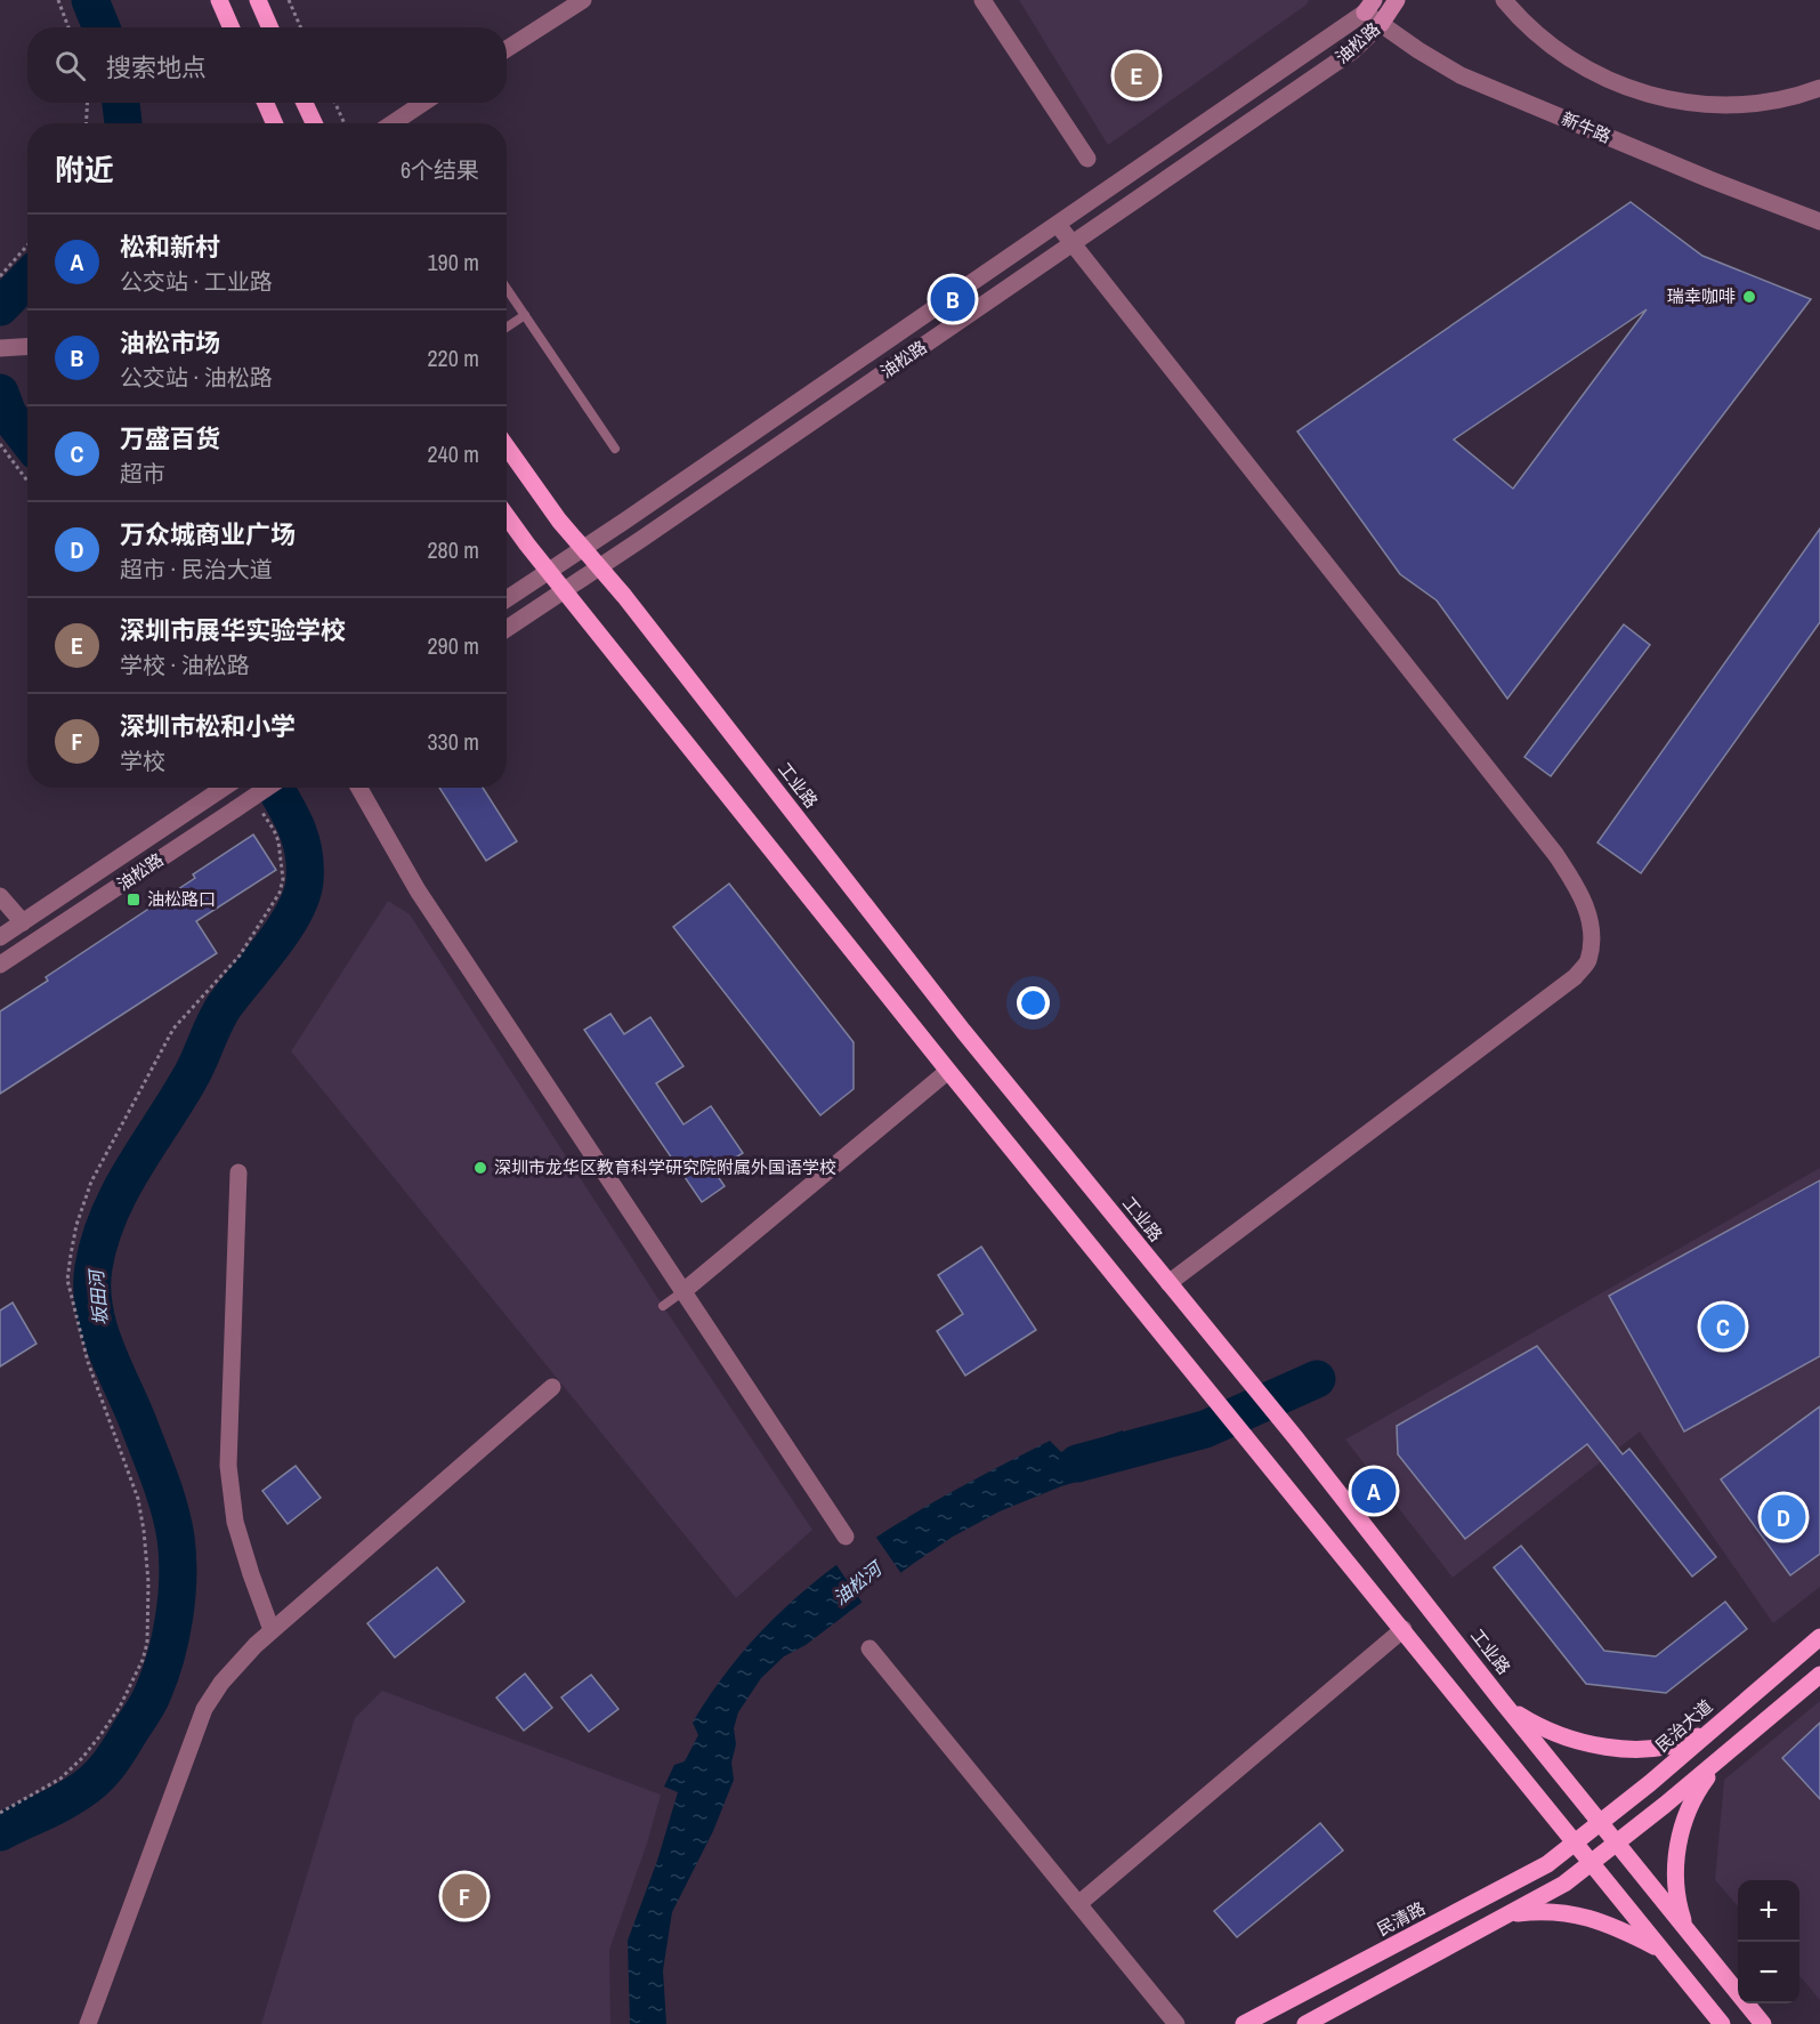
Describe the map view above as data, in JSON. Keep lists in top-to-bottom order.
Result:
{
  "streets": {
    "main road": [
      "油松路",
      "工业路",
      "民治大道",
      "民清路"
    ],
    "street": ["新牛路"]
  },
  "crossings": [
    ["油松路", "新牛路"],
    ["油松路", "工业路"],
    ["工业路", "民治大道"],
    ["民治大道", "民清路"]
  ],
  "water": ["坂田河", "油松河"],
  "places": {
    "other": ["瑞幸咖啡", "深圳市龙华区教育科学研究院附属外国语学校"],
    "transit": ["油松路口"]
  },
  "page": {
    "search": "搜索地点",
    "pins": [
      "E",
      "B",
      "C",
      "A",
      "D",
      "F"
    ],
    "heading": ["附近", "6个结果"],
    "list": [
      {
        "mark": "A",
        "name": "松和新村",
        "note": "公交站 · 工业路",
        "value": "190 m"
      },
      {
        "mark": "B",
        "name": "油松市场",
        "note": "公交站 · 油松路",
        "value": "220 m"
      },
      {
        "mark": "C",
        "name": "万盛百货",
        "note": "超市",
        "value": "240 m"
      },
      {
        "mark": "D",
        "name": "万众城商业广场",
        "note": "超市 · 民治大道",
        "value": "280 m"
      },
      {
        "mark": "E",
        "name": "深圳市展华实验学校",
        "note": "学校 · 油松路",
        "value": "290 m"
      },
      {
        "mark": "F",
        "name": "深圳市松和小学",
        "note": "学校",
        "value": "330 m"
      }
    ],
    "map_buttons": ["+", "−"]
  }
}
